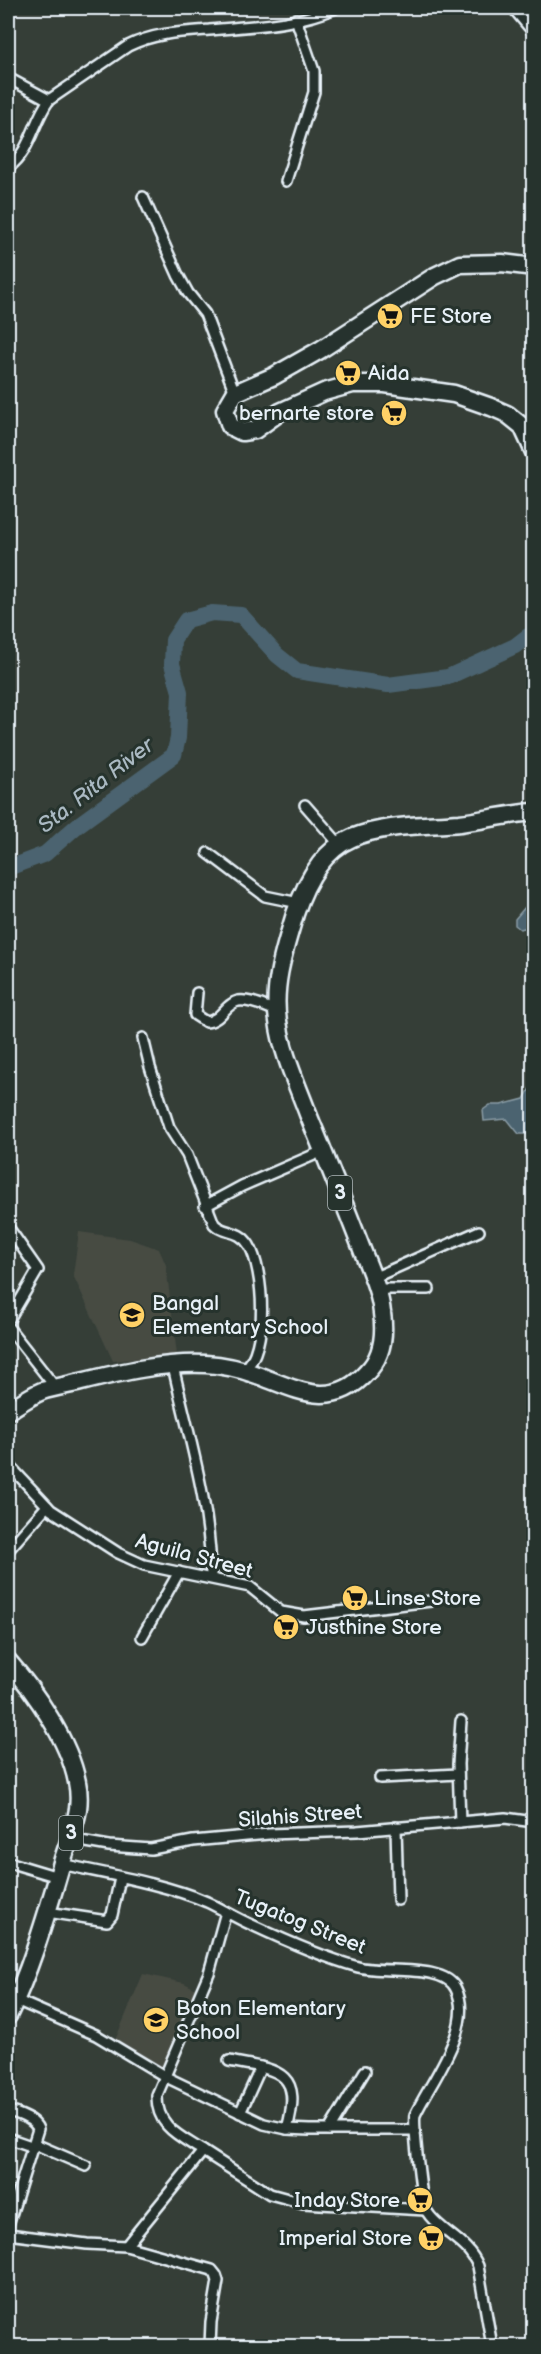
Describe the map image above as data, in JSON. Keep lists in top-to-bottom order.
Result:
{
  "streets": {
    "highway": ["3"],
    "street": ["Aguila Street", "Silahis Street", "Tugatog Street"]
  },
  "crossings": [
    ["3", "Silahis Street"],
    ["3", "Tugatog Street"]
  ],
  "water": ["Sta. Rita River"],
  "places": {
    "supermarket": [
      "FE Store",
      "Aida",
      "bernarte store",
      "Linse Store",
      "Justhine Store",
      "Inday Store",
      "Imperial Store"
    ],
    "school or university": ["Bangal Elementary School", "Boton Elementary School"]
  }
}
